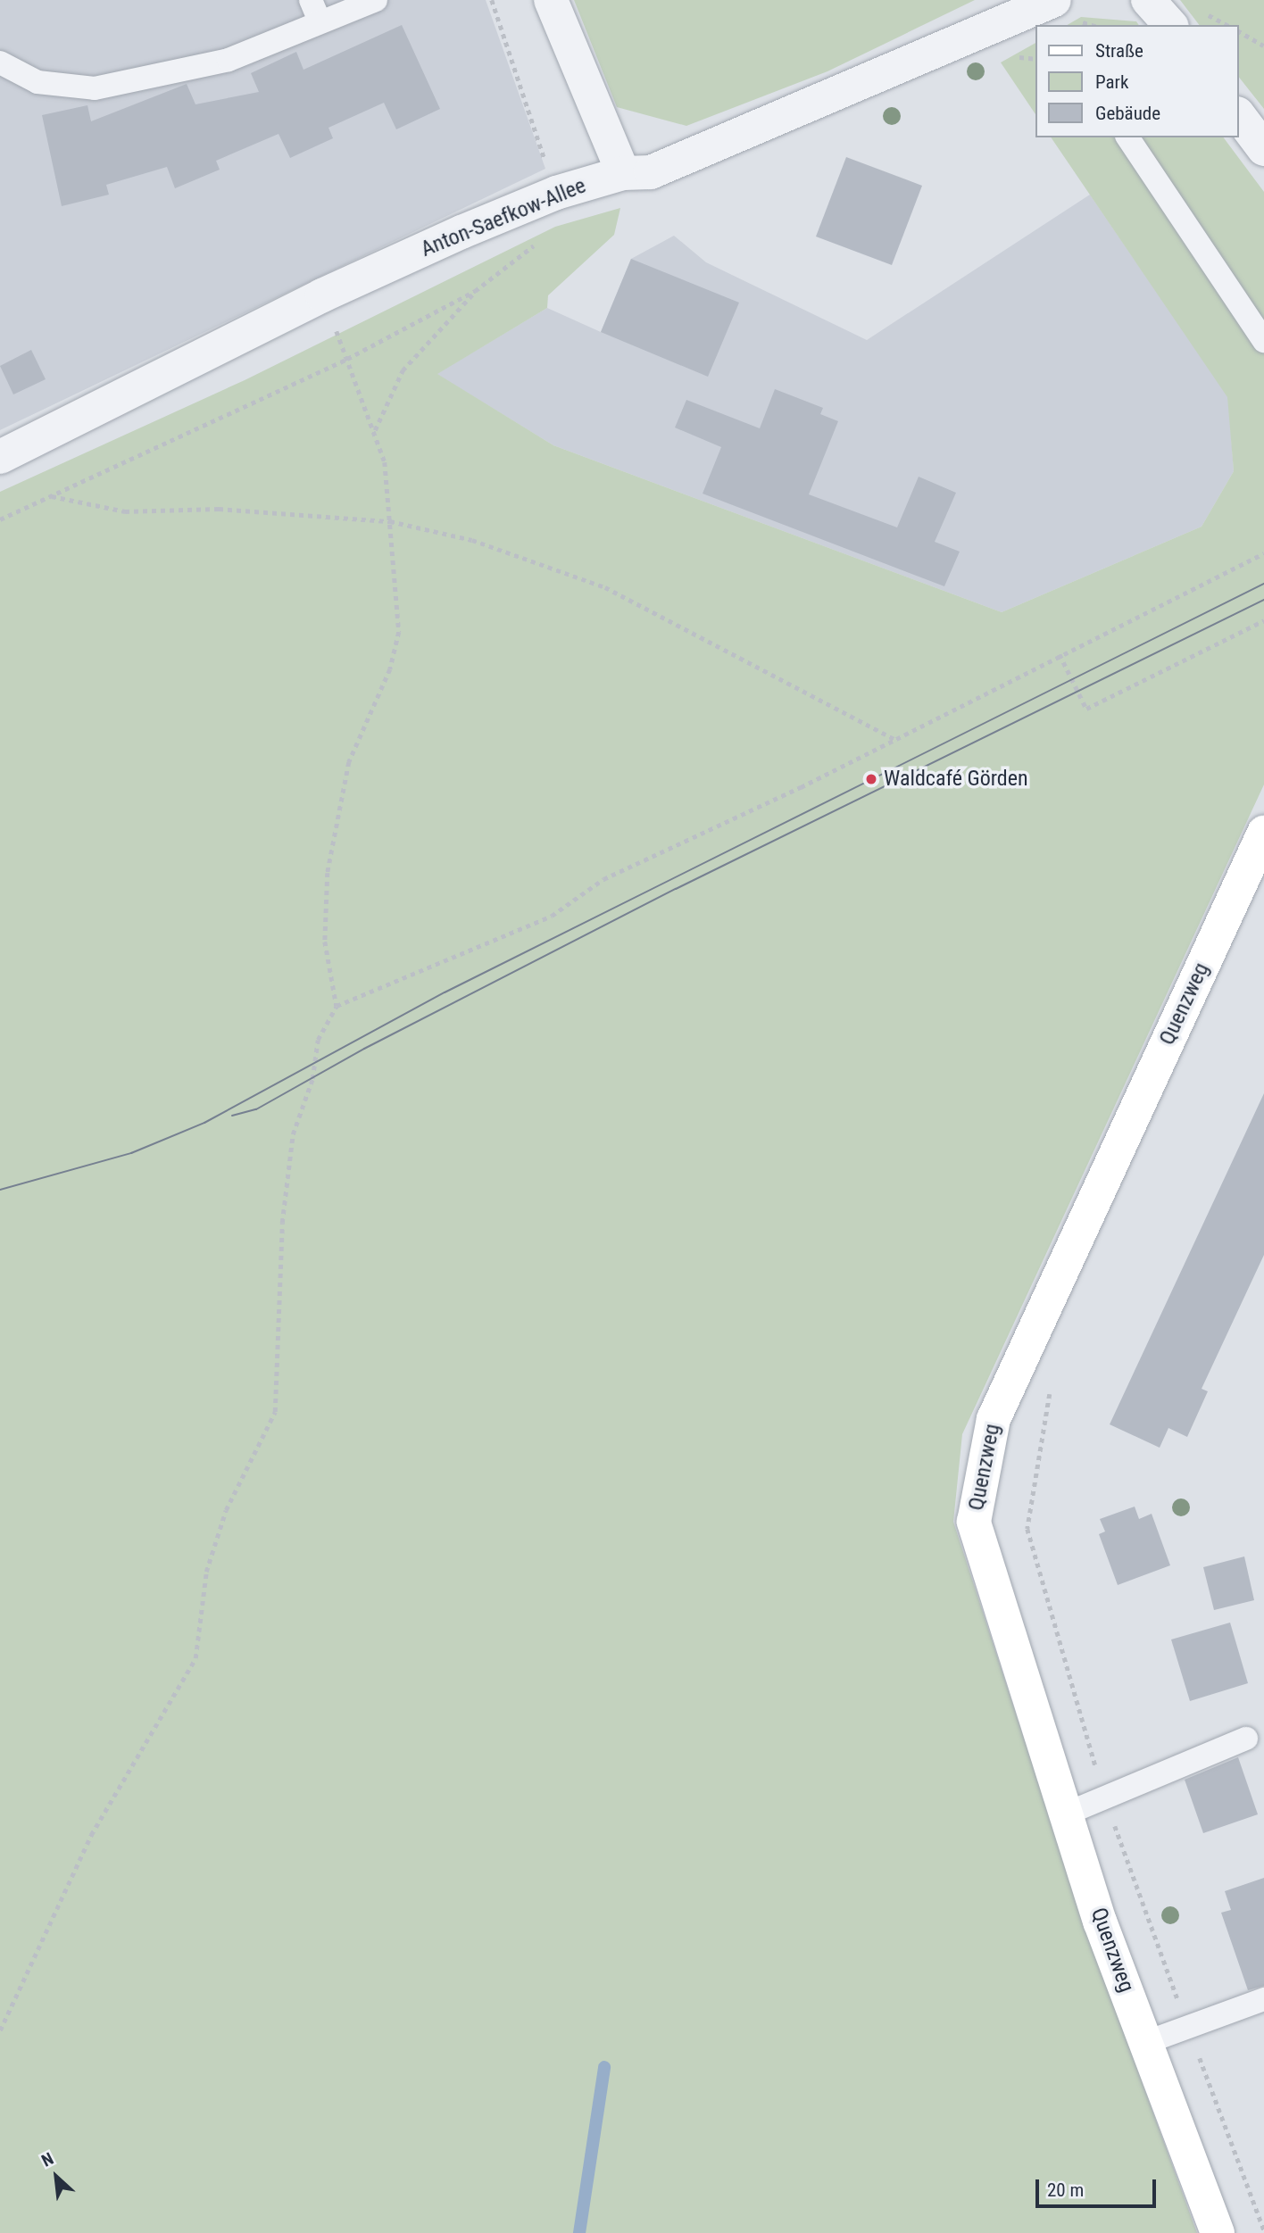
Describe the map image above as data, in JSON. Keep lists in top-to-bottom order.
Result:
{
  "streets": {
    "street": ["Anton-Saefkow-Allee", "Quenzweg"]
  },
  "places": ["Waldcafé Görden"],
  "legend": ["Straße", "Park", "Gebäude"],
  "scale_bar": "20 m",
  "north": "top left"
}
